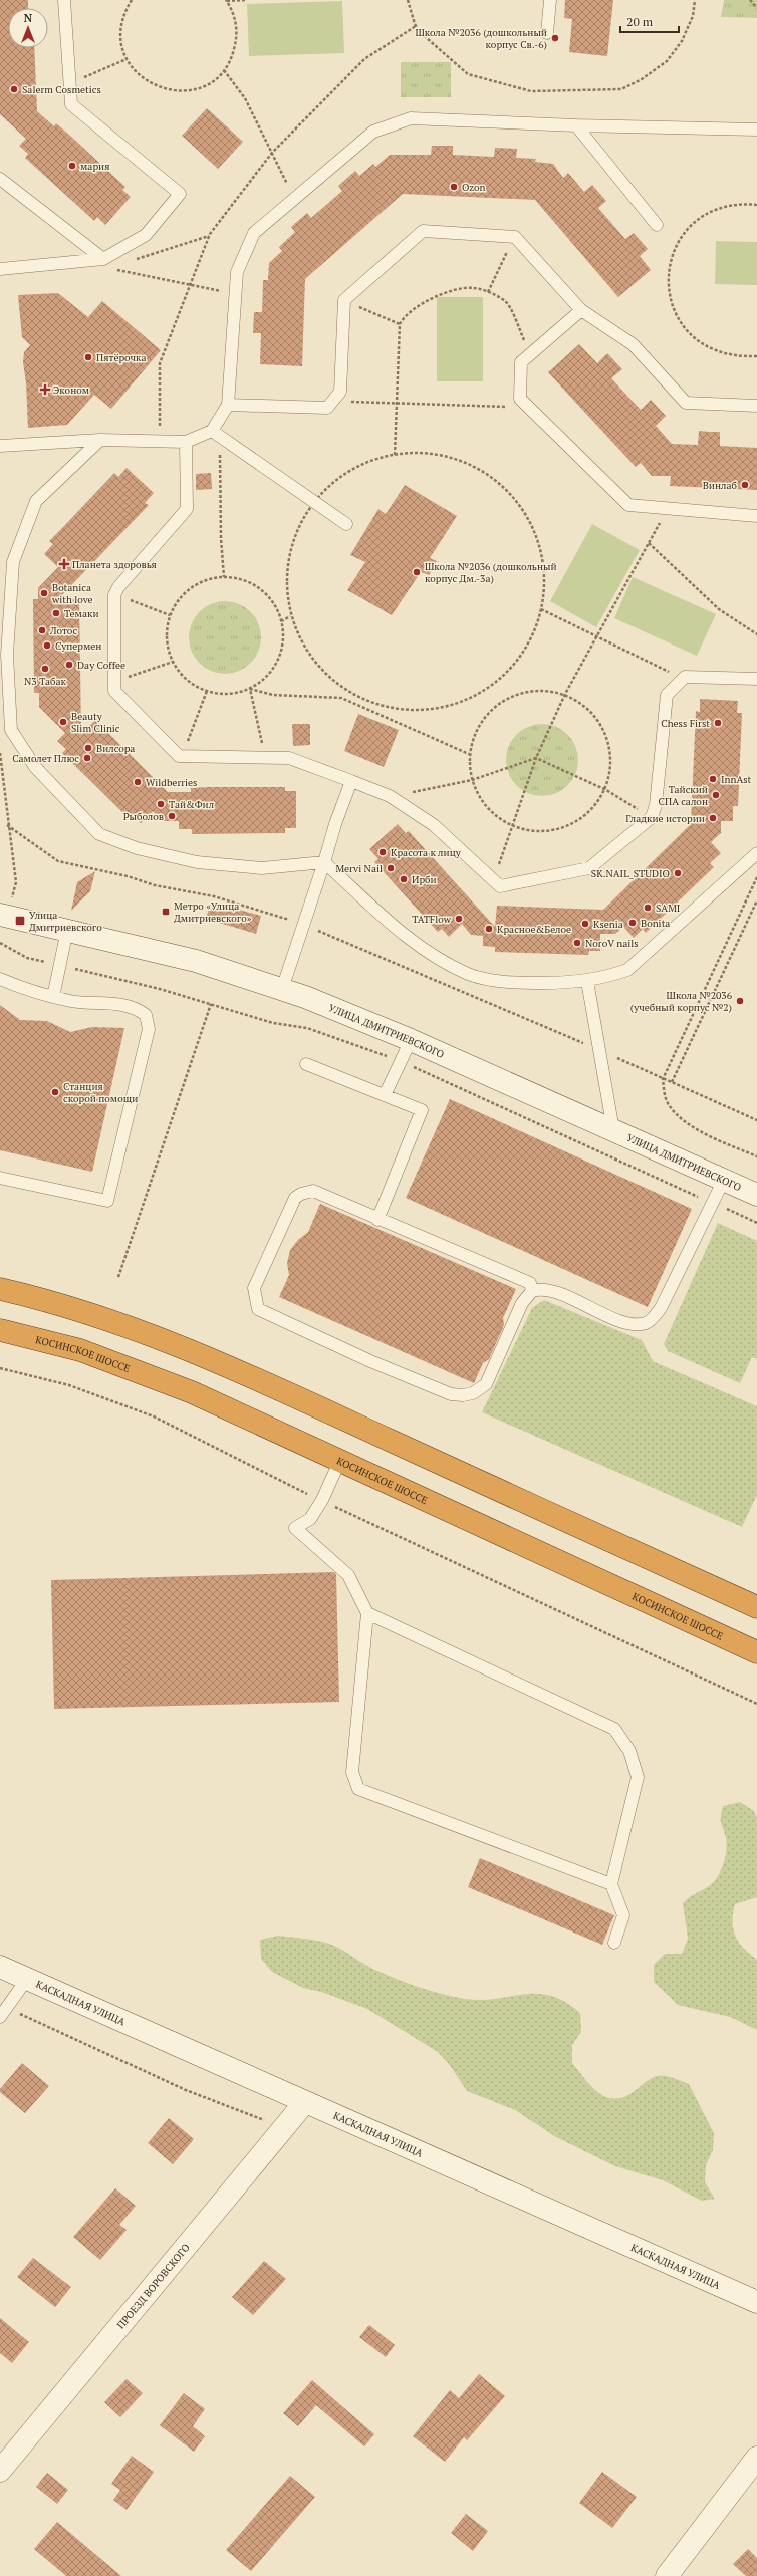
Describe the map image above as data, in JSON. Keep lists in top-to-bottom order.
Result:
{
  "streets": {
    "highway": ["КОСИНСКОЕ ШОССЕ"],
    "street": ["УЛИЦА ДМИТРИЕВСКОГО", "КАСКАДНАЯ УЛИЦА", "ПРОЕЗД ВОРОВСКОГО"]
  },
  "crossings": [
    ["КАСКАДНАЯ УЛИЦА", "ПРОЕЗД ВОРОВСКОГО"]
  ],
  "places": {
    "other": [
      "Школа №2036 (дошкольный корпус Св.-6)",
      "Salerm Cosmetics",
      "мария",
      "Ozon",
      "Пятёрочка",
      "Винлаб",
      "Школа №2036 (дошкольный корпус Дм.-3а)",
      "Botanica with love",
      "Темаки",
      "Лотос",
      "Супермен",
      "Day Coffee",
      "N3 Табак",
      "Beauty Slim Clinic",
      "Chess First",
      "Вилсора",
      "Самолет Плюс",
      "InnAst",
      "Wildberries",
      "Тайский СПА салон",
      "Тай&Фил",
      "Рыболов",
      "Гладкие истории",
      "Красота к лицу",
      "Mervi Nail",
      "SK.NAIL_STUDIO",
      "Ирби",
      "SAMI",
      "TATFlow",
      "Bonita",
      "Ksenia",
      "Красное&Белое",
      "NoroV nails",
      "Школа №2036 (учебный корпус №2)",
      "Станция скорой помощи"
    ],
    "health": ["Эконом", "Планета здоровья"],
    "transit": ["Метро «Улица Дмитриевского»", "Улица Дмитриевского"]
  },
  "scale_bar": "20 m",
  "north": "top"
}
